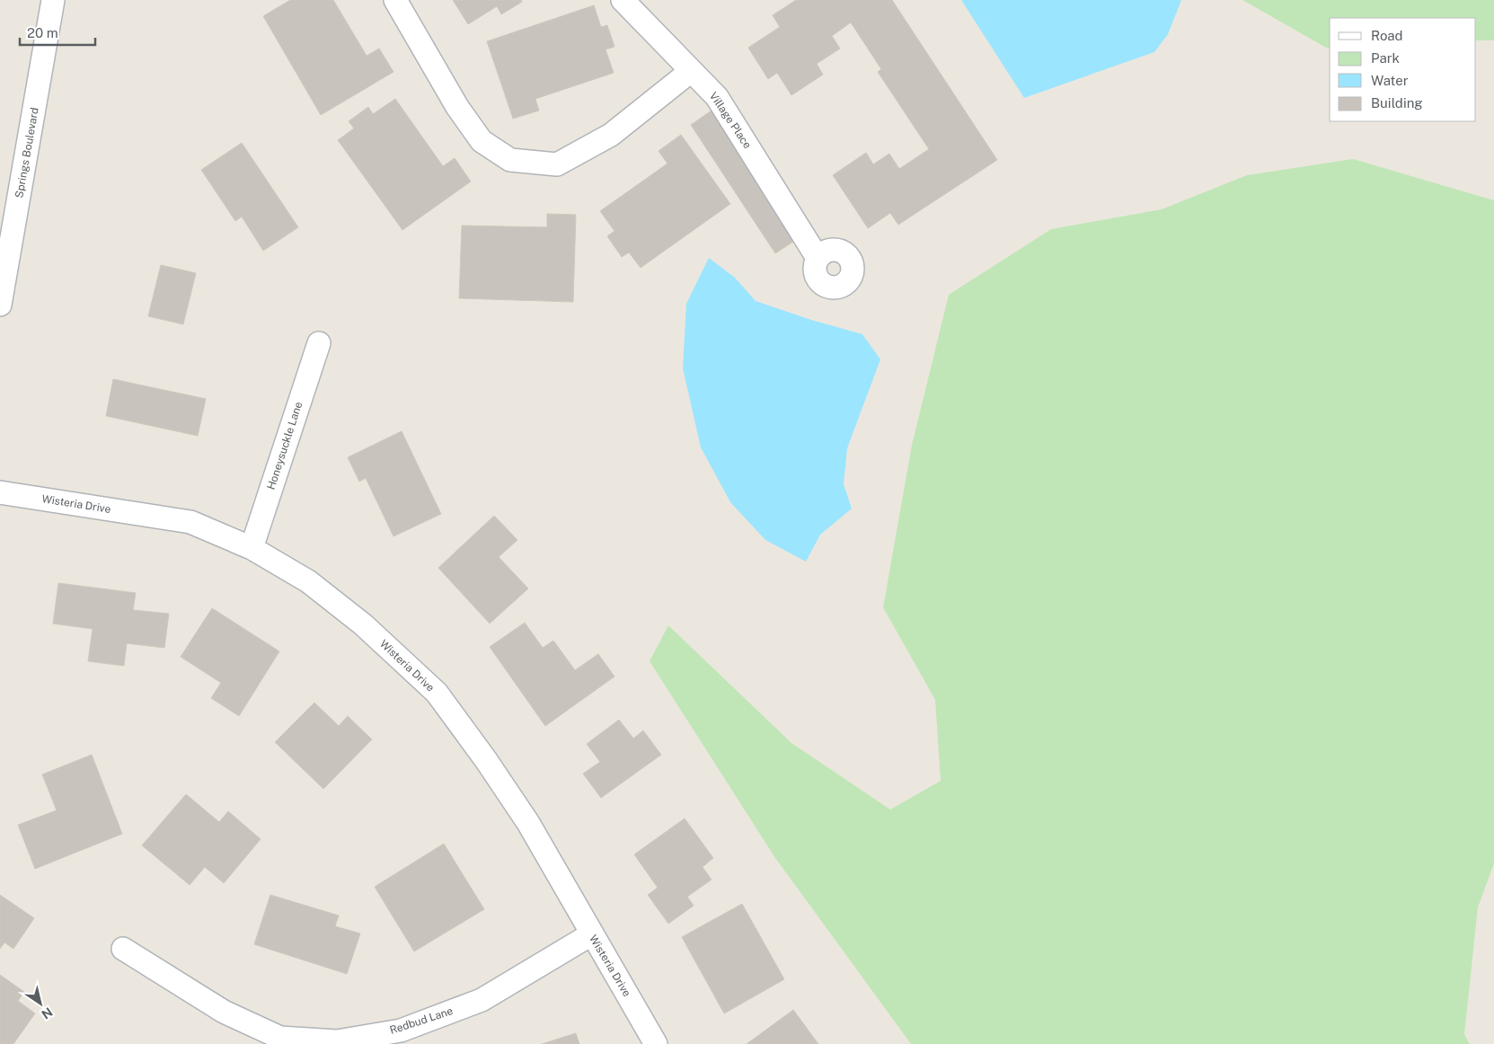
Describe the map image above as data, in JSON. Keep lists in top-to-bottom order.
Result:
{
  "streets": {
    "street": [
      "Village Place",
      "Springs Boulevard",
      "Honeysuckle Lane",
      "Wisteria Drive",
      "Redbud Lane"
    ]
  },
  "crossings": [
    ["Honeysuckle Lane", "Wisteria Drive"],
    ["Wisteria Drive", "Redbud Lane"]
  ],
  "legend": [
    "Road",
    "Park",
    "Water",
    "Building"
  ],
  "scale_bar": "20 m",
  "north": "bottom right"
}
